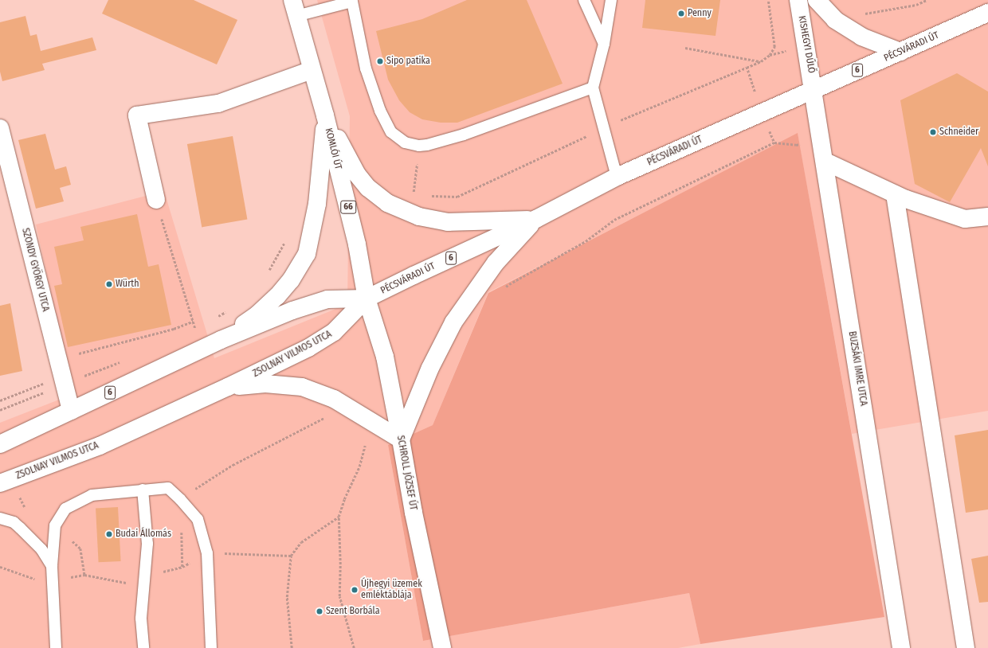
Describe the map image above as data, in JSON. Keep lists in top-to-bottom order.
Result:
{
  "streets": {
    "main road": [
      "KISHEGYI DŰLŐ",
      "PÉCSVÁRADI ÚT",
      "6",
      "KOMLÓI ÚT",
      "66",
      "SZONDY GYÖRGY UTCA",
      "ZSOLNAY VILMOS UTCA",
      "BUZSÁKI IMRE UTCA",
      "SCHROLL JÓZSEF ÚT"
    ]
  },
  "crossings": [
    ["KISHEGYI DŰLŐ", "PÉCSVÁRADI ÚT"],
    ["KISHEGYI DŰLŐ", "BUZSÁKI IMRE UTCA"],
    ["PÉCSVÁRADI ÚT", "6"],
    ["PÉCSVÁRADI ÚT", "KOMLÓI ÚT"],
    ["PÉCSVÁRADI ÚT", "ZSOLNAY VILMOS UTCA"],
    ["PÉCSVÁRADI ÚT", "BUZSÁKI IMRE UTCA"],
    ["PÉCSVÁRADI ÚT", "SCHROLL JÓZSEF ÚT"],
    ["6", "KOMLÓI ÚT"],
    ["6", "SZONDY GYÖRGY UTCA"],
    ["6", "ZSOLNAY VILMOS UTCA"],
    ["6", "SCHROLL JÓZSEF ÚT"],
    ["KOMLÓI ÚT", "ZSOLNAY VILMOS UTCA"],
    ["KOMLÓI ÚT", "SCHROLL JÓZSEF ÚT"],
    ["ZSOLNAY VILMOS UTCA", "SCHROLL JÓZSEF ÚT"]
  ],
  "places": [
    "Penny",
    "Sipo patika",
    "Schneider",
    "Würth",
    "Budai Állomás",
    "Újhegyi üzemek emléktáblája",
    "Szent Borbála"
  ]
}
